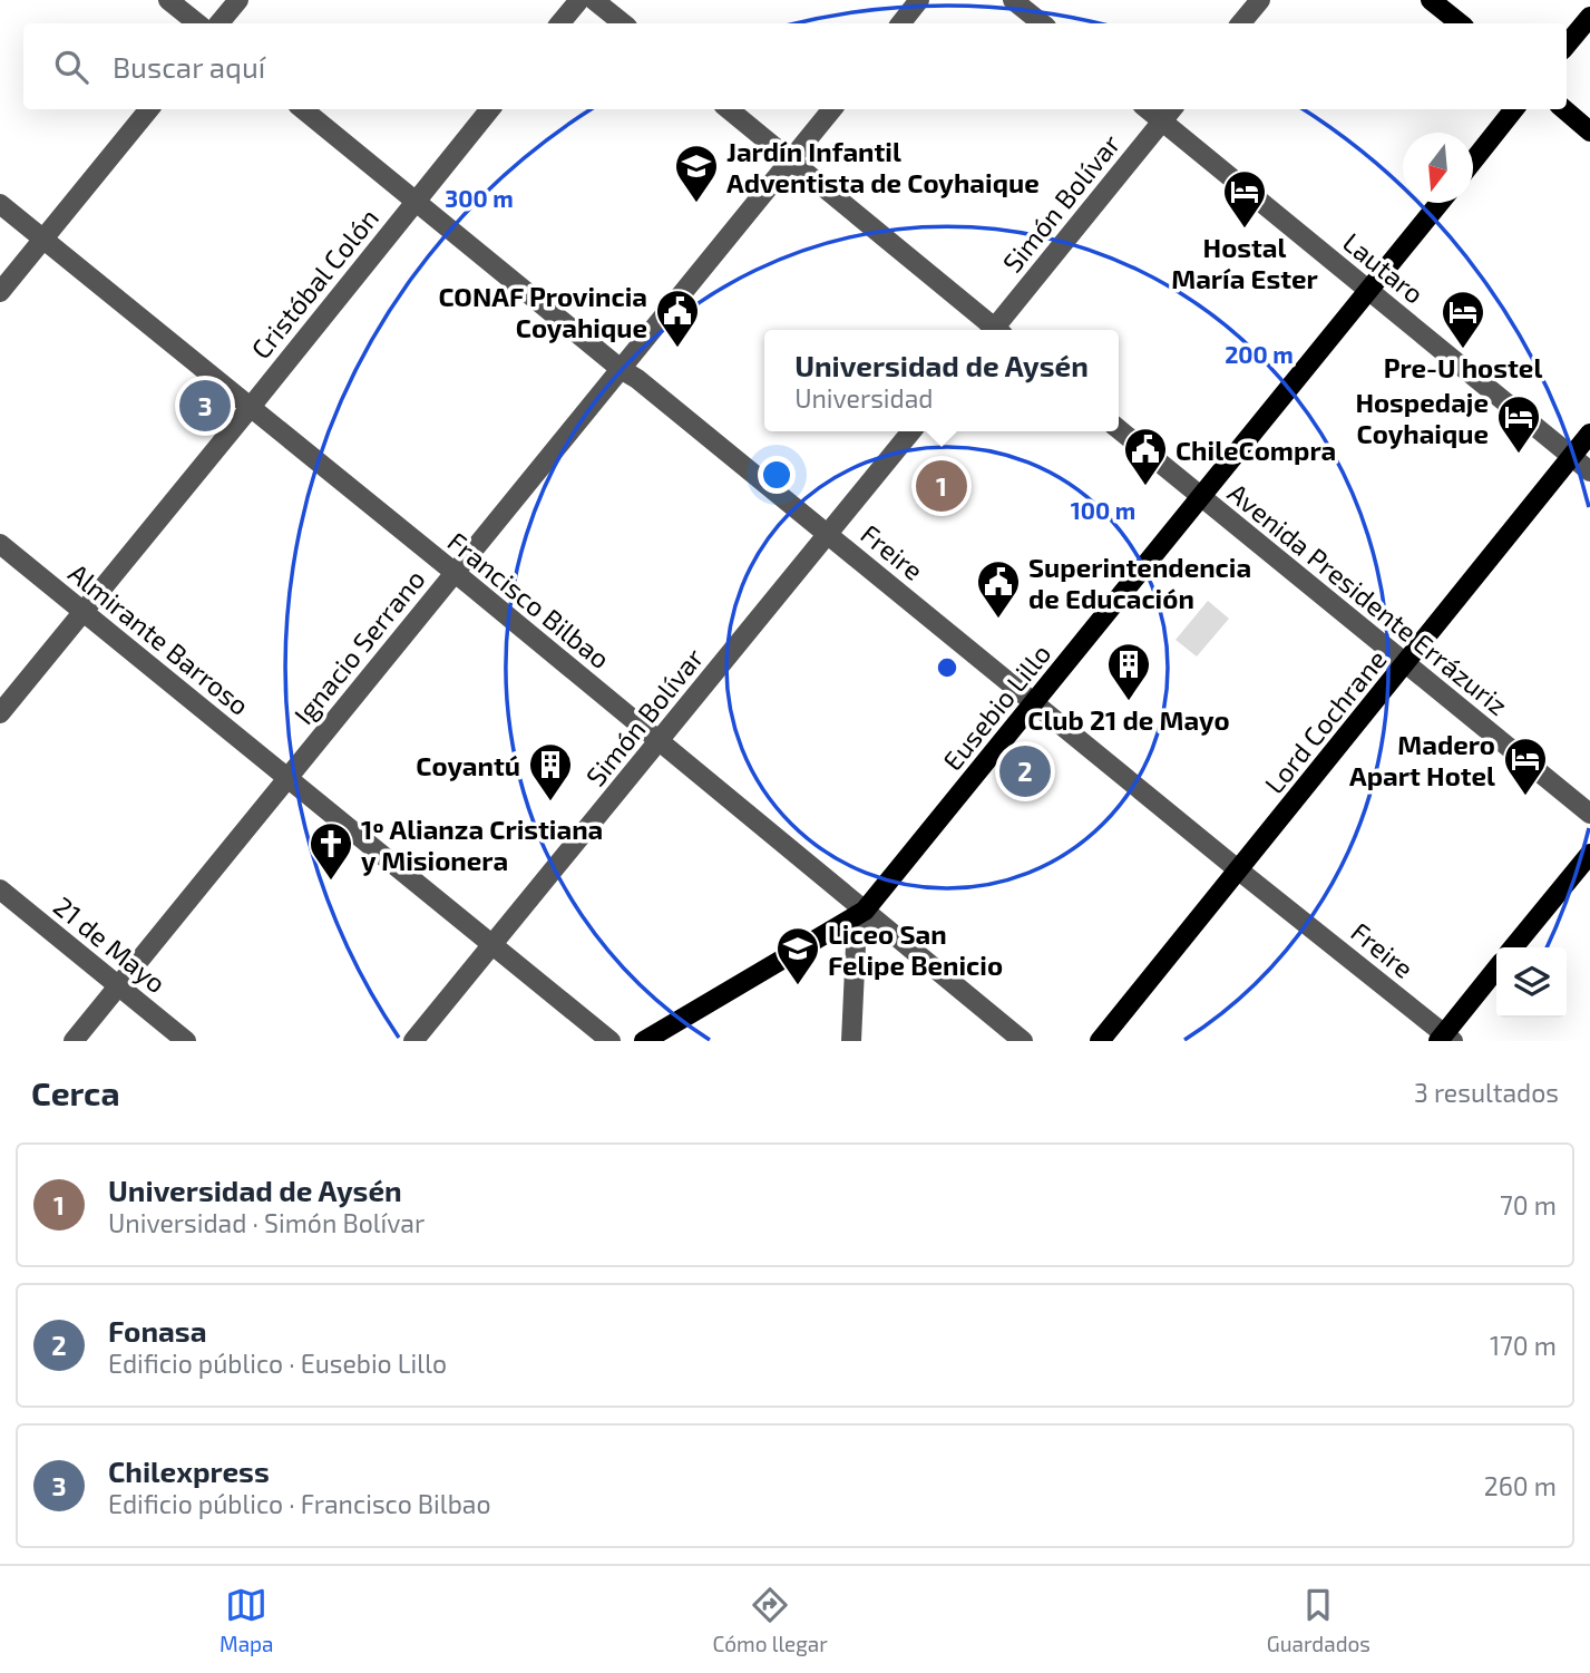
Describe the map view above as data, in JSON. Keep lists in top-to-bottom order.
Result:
{
  "streets": {
    "main road": ["Eusebio Lillo", "Lord Cochrane"],
    "street": [
      "Simón Bolívar",
      "Lautaro",
      "Cristóbal Colón",
      "Freire",
      "Avenida Presidente Errázuriz",
      "Francisco Bilbao",
      "Almirante Barroso",
      "Ignacio Serrano",
      "21 de Mayo"
    ]
  },
  "crossings": [
    ["Simón Bolívar", "Lautaro"],
    ["Simón Bolívar", "Freire"],
    ["Simón Bolívar", "Francisco Bilbao"],
    ["Simón Bolívar", "Almirante Barroso"],
    ["Lautaro", "Eusebio Lillo"],
    ["Lautaro", "Lord Cochrane"],
    ["Cristóbal Colón", "Freire"],
    ["Cristóbal Colón", "Francisco Bilbao"],
    ["Cristóbal Colón", "Almirante Barroso"],
    ["Freire", "Ignacio Serrano"],
    ["Freire", "Eusebio Lillo"],
    ["Freire", "Lord Cochrane"],
    ["Avenida Presidente Errázuriz", "Eusebio Lillo"],
    ["Avenida Presidente Errázuriz", "Lord Cochrane"],
    ["Francisco Bilbao", "Ignacio Serrano"],
    ["Francisco Bilbao", "Eusebio Lillo"],
    ["Almirante Barroso", "Ignacio Serrano"],
    ["Ignacio Serrano", "21 de Mayo"]
  ],
  "places": {
    "school or university": ["Jardín Infantil Adventista de Coyhaique", "Liceo San Felipe Benicio"],
    "hotel": [
      "Hostal María Ester",
      "Pre-U hostel",
      "Hospedaje Coyhaique",
      "Madero Apart Hotel"
    ],
    "public building": ["CONAF Provincia Coyahique", "ChileCompra", "Superintendencia de Educación"],
    "building": ["Club 21 de Mayo", "Coyantú"],
    "church": ["1º Alianza Cristiana y Misionera"]
  },
  "north": "bottom",
  "page": {
    "search": "Buscar aquí",
    "popup": ["Universidad de Aysén", "Universidad"],
    "pins": ["3", "1", "2"],
    "heading": ["Cerca", "3 resultados"],
    "list": [
      {
        "mark": "1",
        "name": "Universidad de Aysén",
        "note": "Universidad · Simón Bolívar",
        "value": "70 m"
      },
      {
        "mark": "2",
        "name": "Fonasa",
        "note": "Edificio público · Eusebio Lillo",
        "value": "170 m"
      },
      {
        "mark": "3",
        "name": "Chilexpress",
        "note": "Edificio público · Francisco Bilbao",
        "value": "260 m"
      }
    ],
    "nav": ["Mapa", "Cómo llegar", "Guardados"]
  },
  "rings": ["300 m", "200 m", "100 m"]
}
